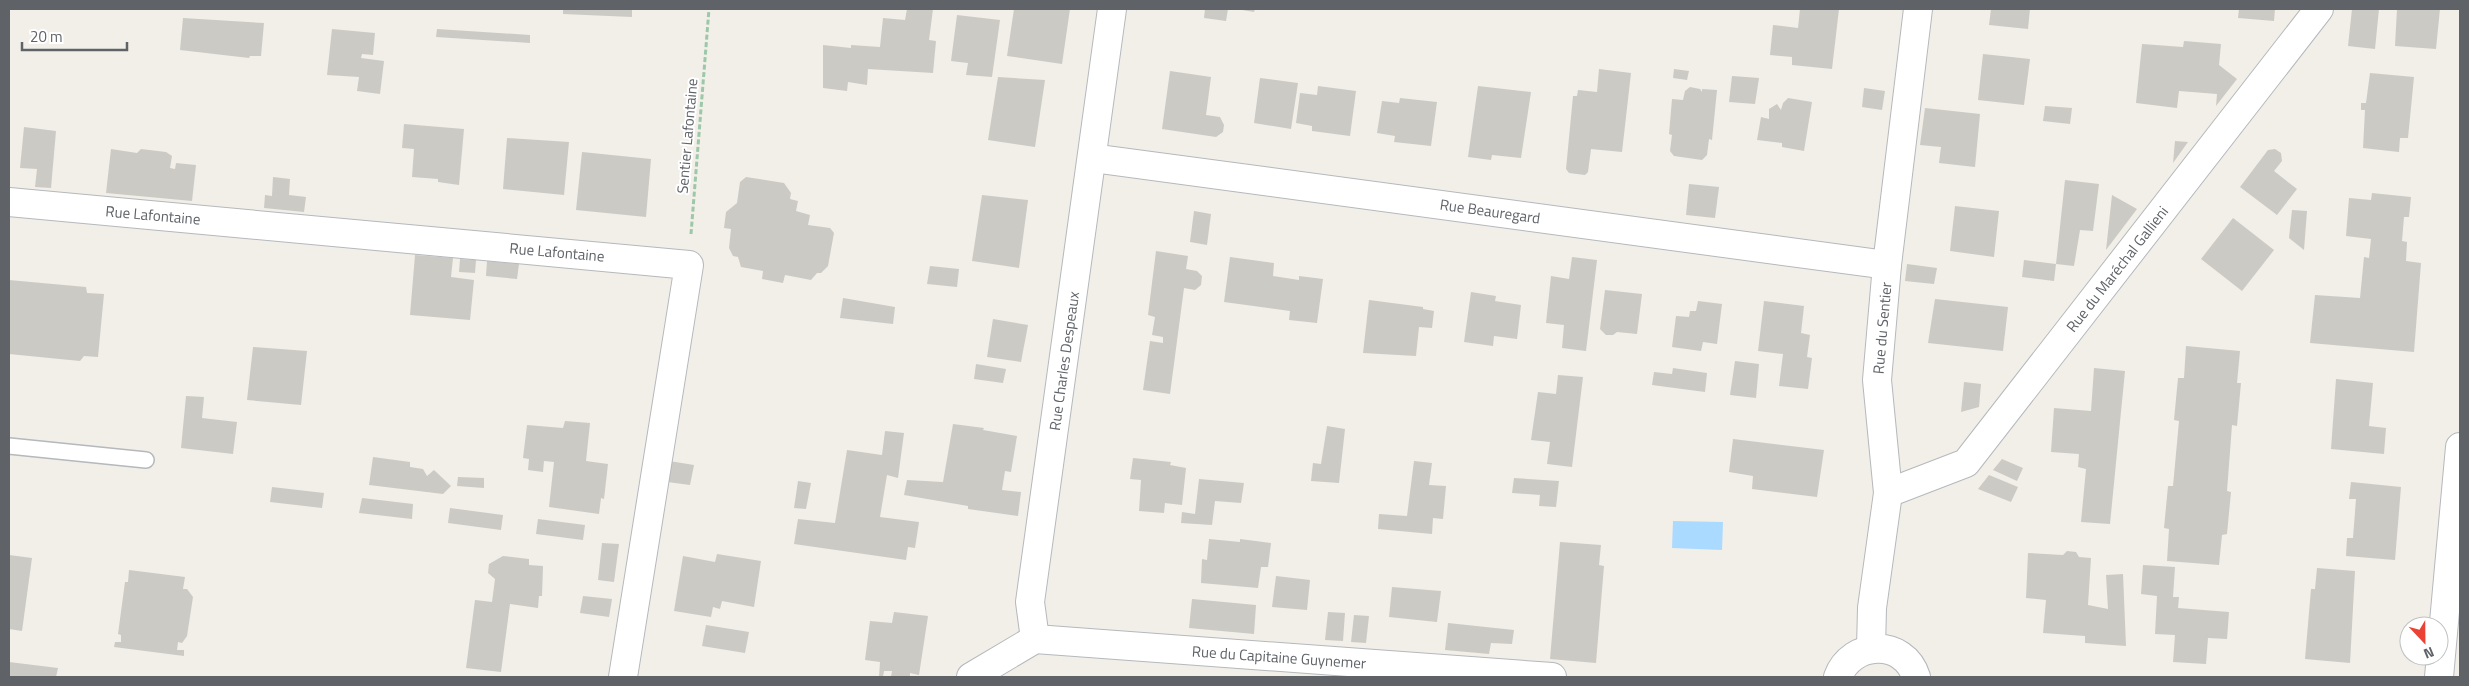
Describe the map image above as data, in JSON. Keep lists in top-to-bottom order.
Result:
{
  "streets": {
    "street": [
      "Rue Beauregard",
      "Rue Lafontaine",
      "Rue du Maréchal Gallieni",
      "Rue du Sentier",
      "Rue Charles Despeaux",
      "Rue du Capitaine Guynemer"
    ],
    "path": ["Sentier Lafontaine"]
  },
  "crossings": [
    ["Sentier Lafontaine", "Rue Lafontaine"],
    ["Rue Beauregard", "Rue du Sentier"],
    ["Rue Beauregard", "Rue Charles Despeaux"],
    ["Rue du Maréchal Gallieni", "Rue du Sentier"],
    ["Rue Charles Despeaux", "Rue du Capitaine Guynemer"]
  ],
  "scale_bar": "20 m",
  "north": "bottom"
}
